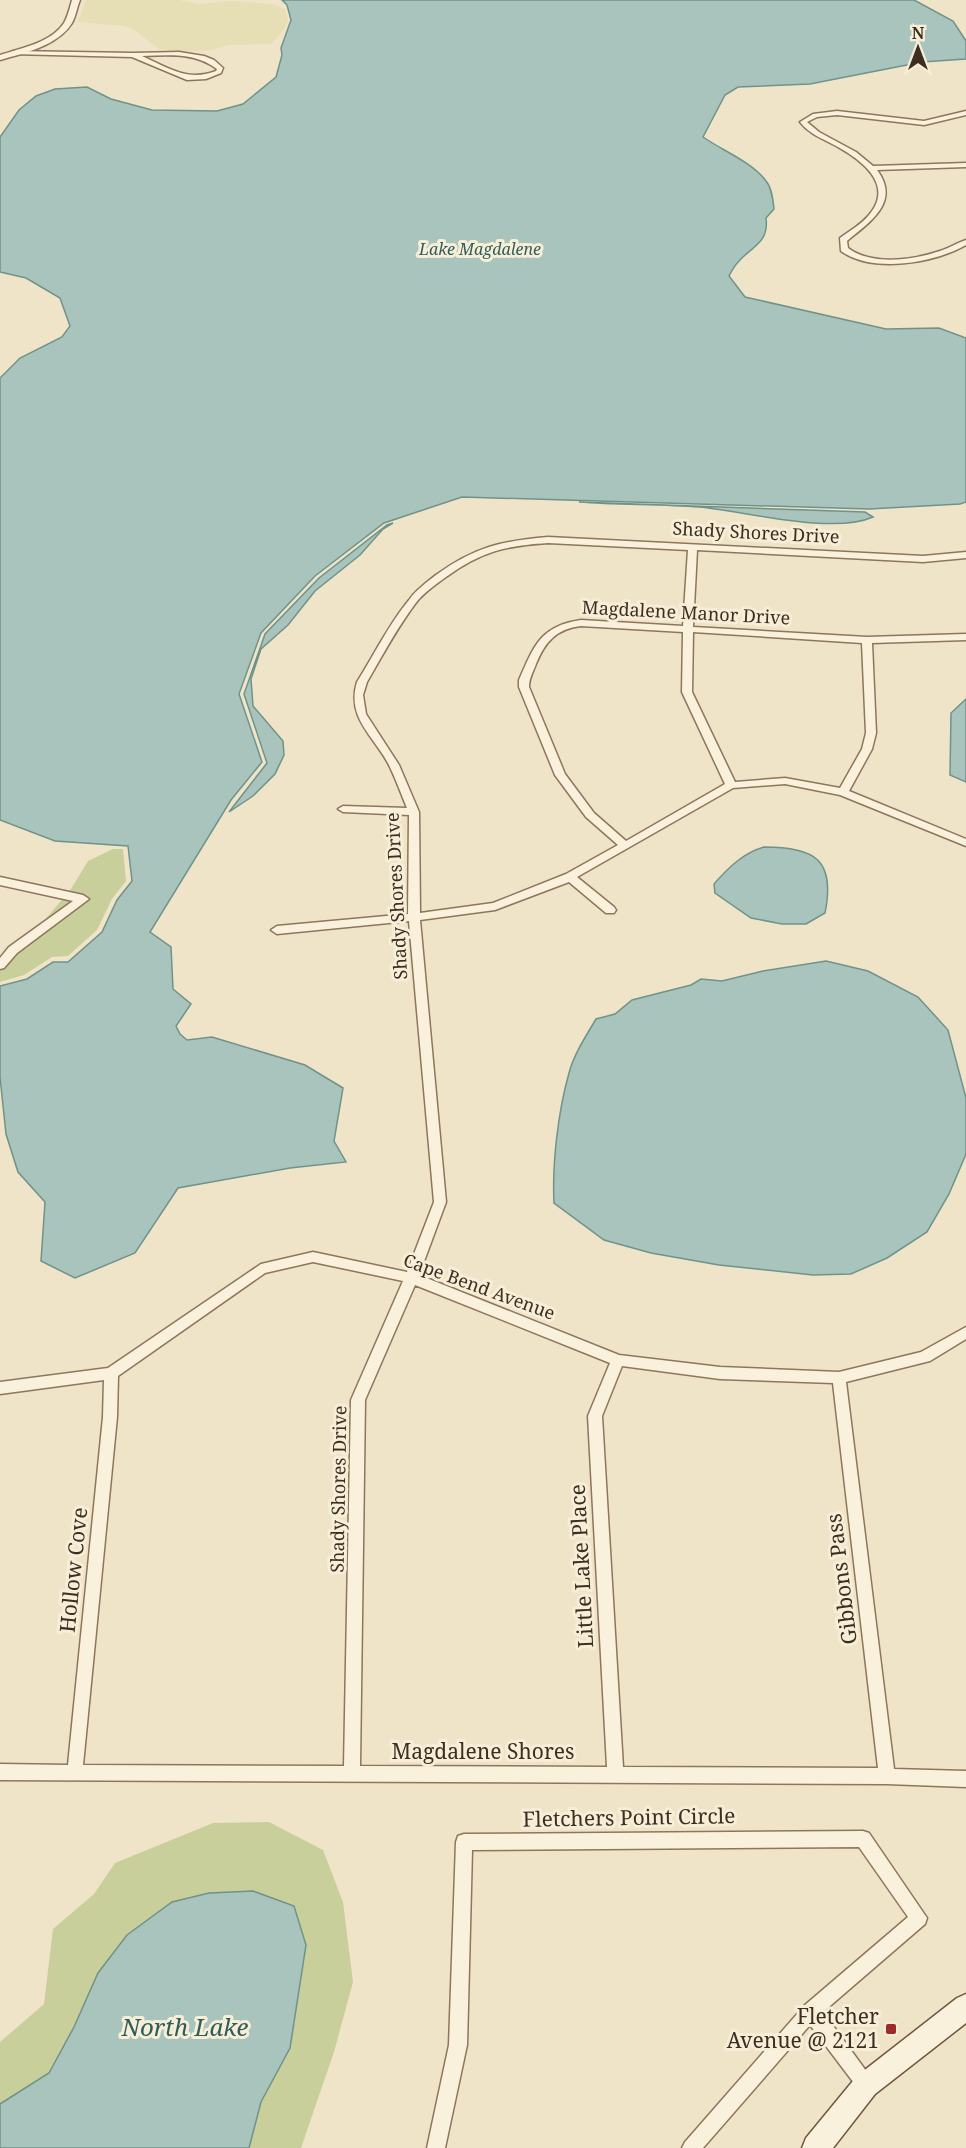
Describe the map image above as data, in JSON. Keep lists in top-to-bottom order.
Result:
{
  "streets": {
    "street": [
      "Shady Shores Drive",
      "Magdalene Manor Drive",
      "Cape Bend Avenue",
      "Little Lake Place",
      "Hollow Cove",
      "Gibbons Pass",
      "Magdalene Shores",
      "Fletchers Point Circle"
    ]
  },
  "crossings": [
    ["Shady Shores Drive", "Cape Bend Avenue"],
    ["Shady Shores Drive", "Magdalene Shores"],
    ["Cape Bend Avenue", "Little Lake Place"],
    ["Cape Bend Avenue", "Hollow Cove"],
    ["Cape Bend Avenue", "Gibbons Pass"],
    ["Little Lake Place", "Magdalene Shores"],
    ["Hollow Cove", "Magdalene Shores"],
    ["Gibbons Pass", "Magdalene Shores"]
  ],
  "water": ["Lake Magdalene", "North Lake"],
  "places": {
    "transit": ["Fletcher Avenue @ 2121"]
  },
  "north": "top"
}
